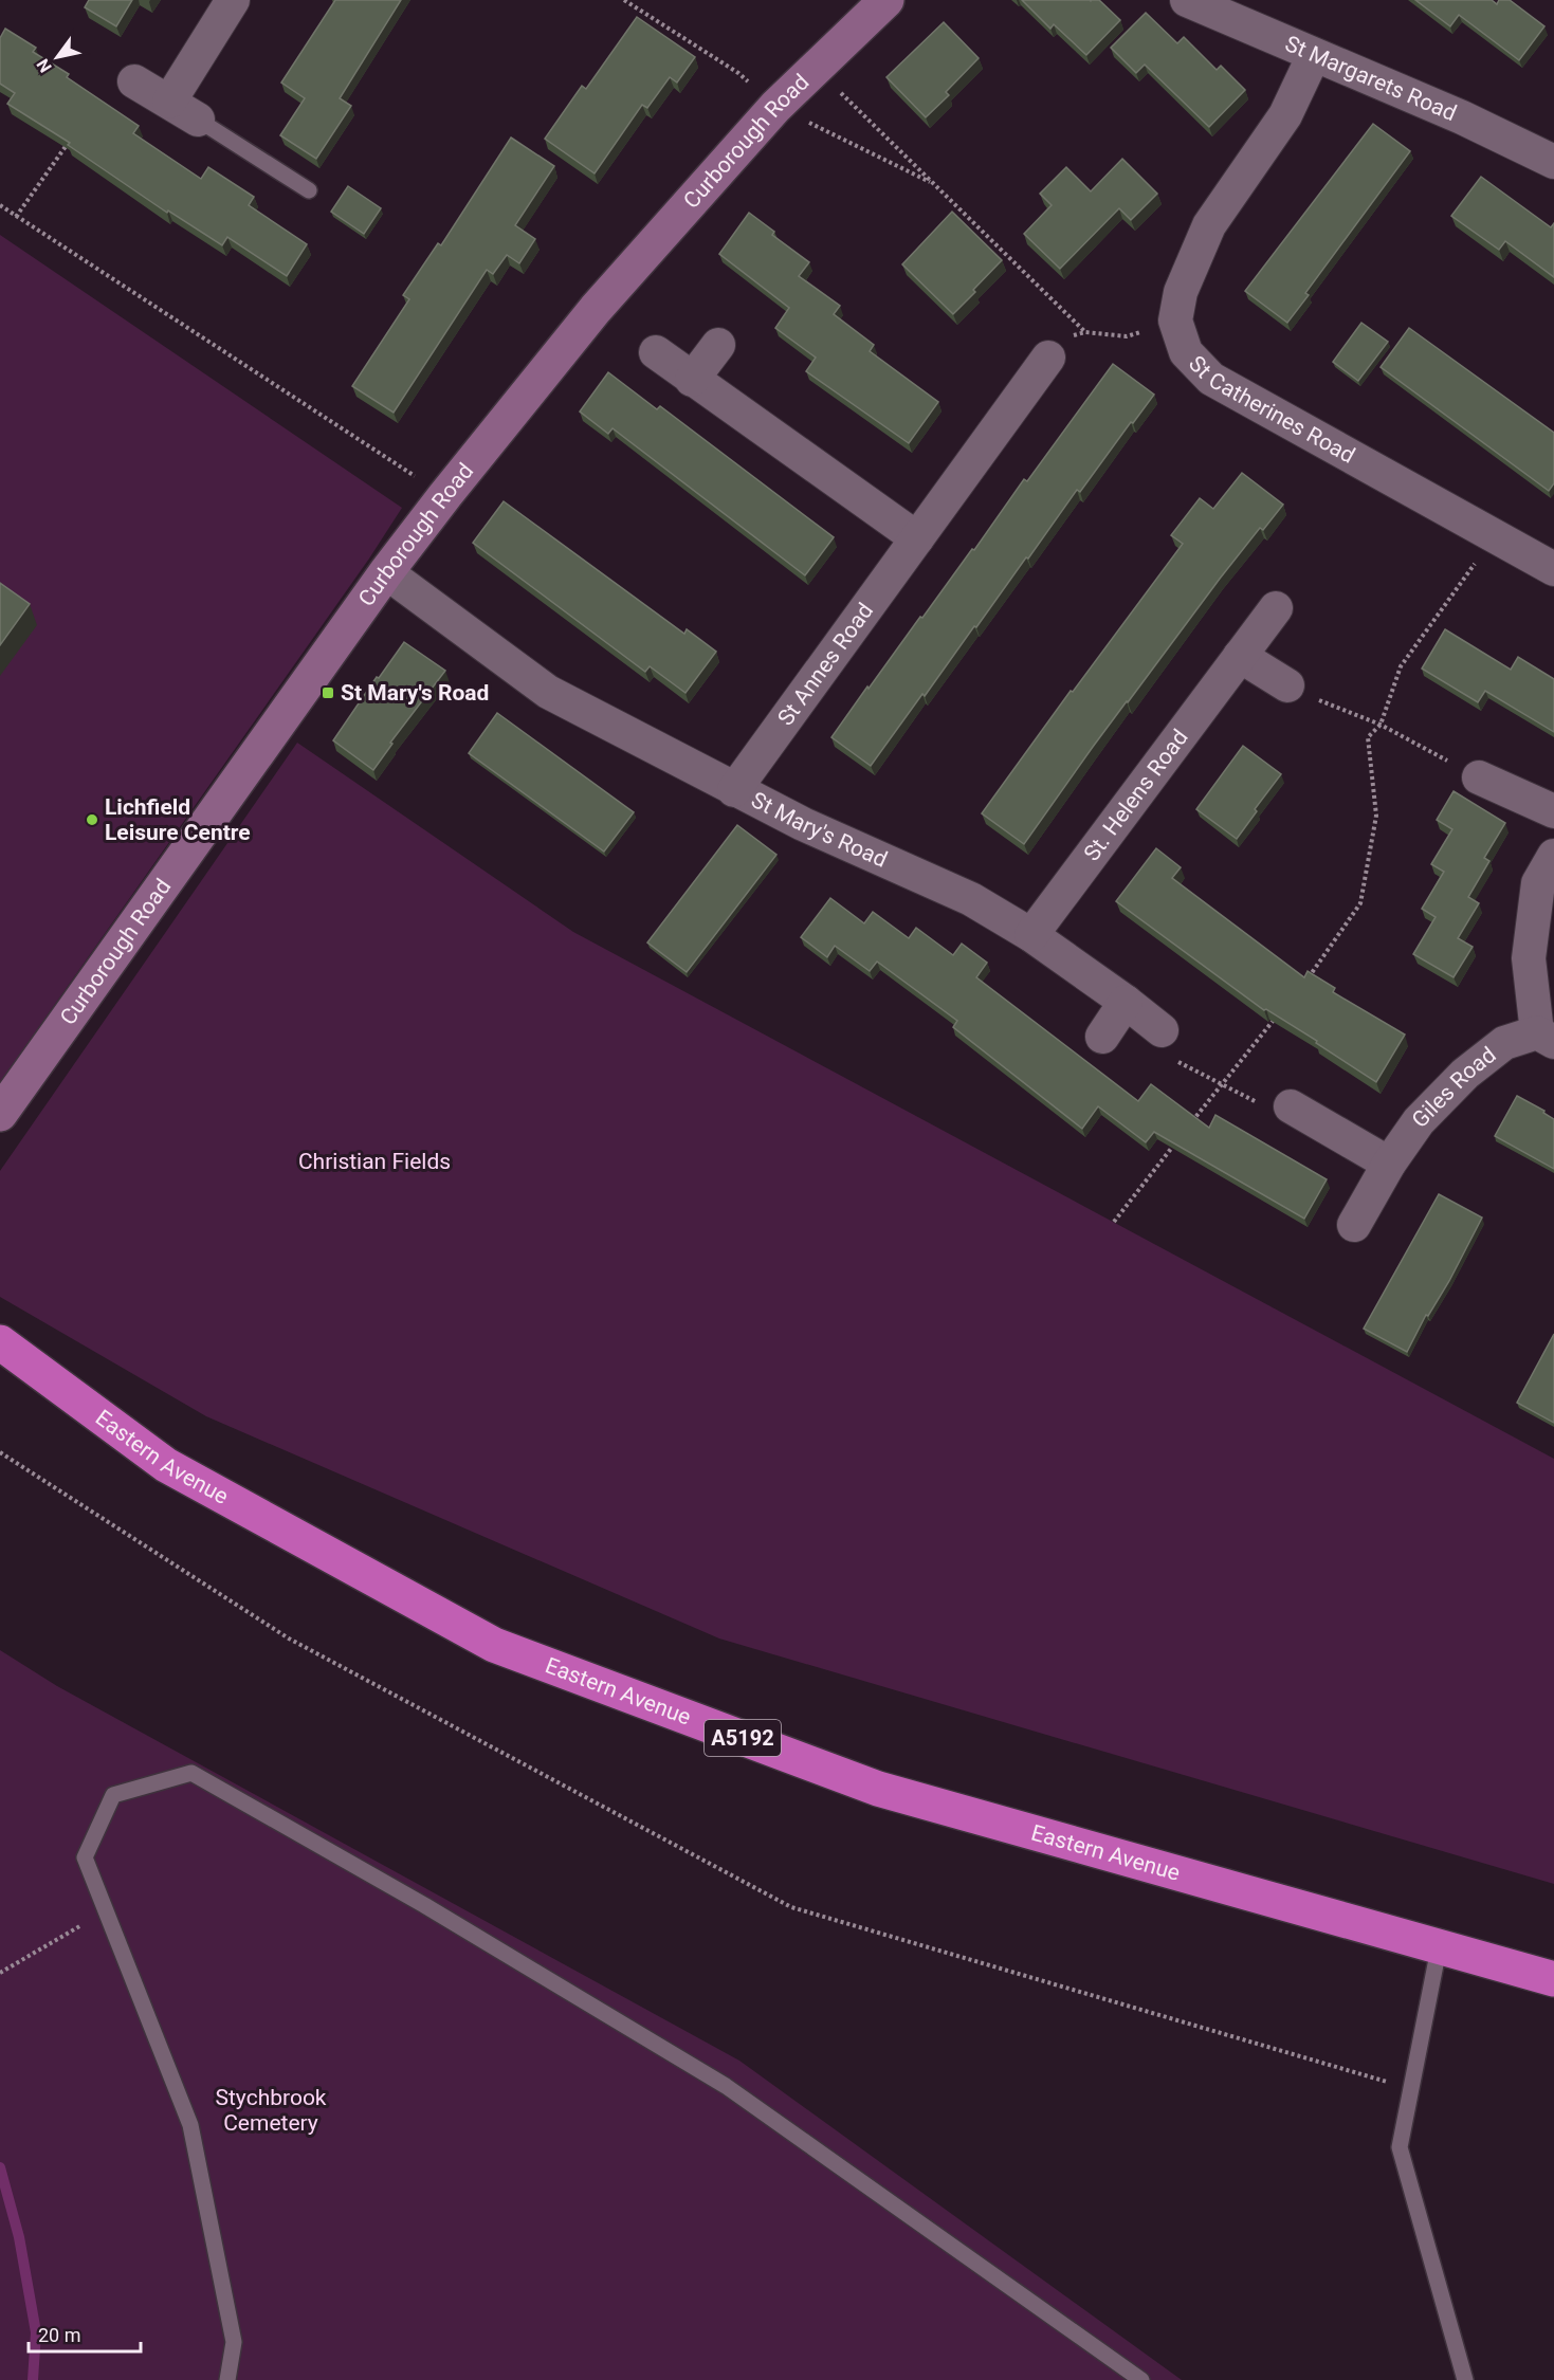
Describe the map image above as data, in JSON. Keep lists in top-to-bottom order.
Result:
{
  "streets": {
    "highway": ["Eastern Avenue", "A5192"],
    "street": [
      "St Margarets Road",
      "Curborough Road",
      "St Catherines Road",
      "St Annes Road",
      "St. Helens Road",
      "St Mary's Road",
      "Giles Road"
    ]
  },
  "crossings": [
    ["St Margarets Road", "St Catherines Road"],
    ["Curborough Road", "St Mary's Road"],
    ["St Annes Road", "St Mary's Road"],
    ["St. Helens Road", "St Mary's Road"]
  ],
  "parks": ["Christian Fields", "Stychbrook Cemetery"],
  "places": {
    "transit": ["St Mary's Road"],
    "other": ["Lichfield Leisure Centre"]
  },
  "scale_bar": "20 m",
  "north": "bottom left"
}
